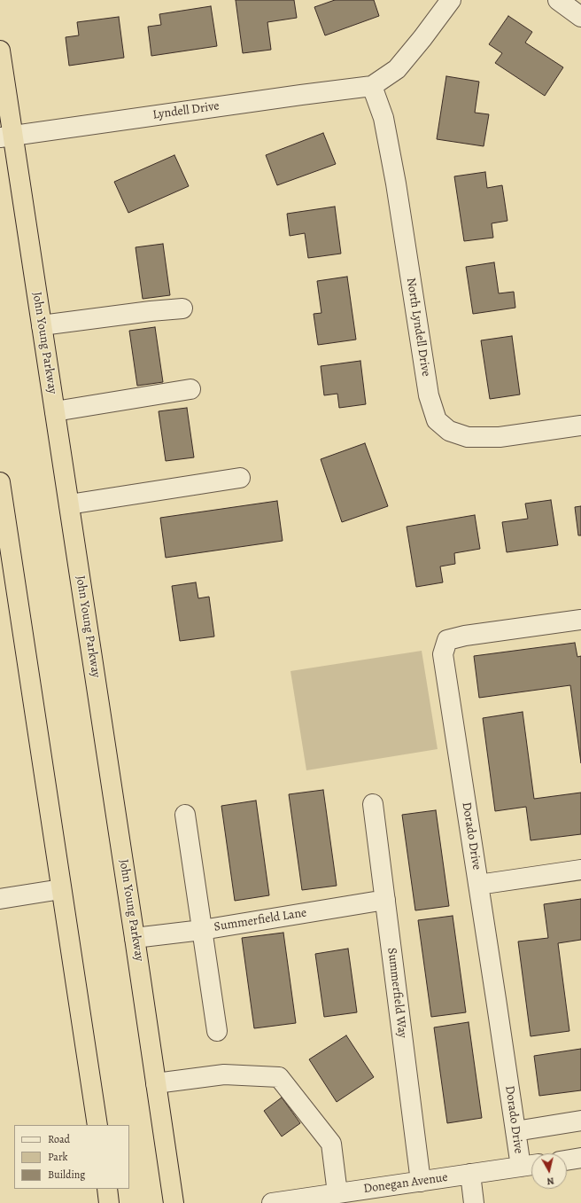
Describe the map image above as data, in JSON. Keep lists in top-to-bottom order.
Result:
{
  "streets": {
    "highway": ["John Young Parkway"],
    "street": [
      "Lyndell Drive",
      "North Lyndell Drive",
      "Dorado Drive",
      "Summerfield Lane",
      "Summerfield Way",
      "Donegan Avenue"
    ]
  },
  "crossings": [
    ["Lyndell Drive", "North Lyndell Drive"],
    ["Lyndell Drive", "John Young Parkway"],
    ["John Young Parkway", "Summerfield Lane"],
    ["Dorado Drive", "Donegan Avenue"],
    ["Summerfield Lane", "Summerfield Way"],
    ["Summerfield Way", "Donegan Avenue"]
  ],
  "legend": ["Road", "Park", "Building"],
  "north": "bottom"
}
